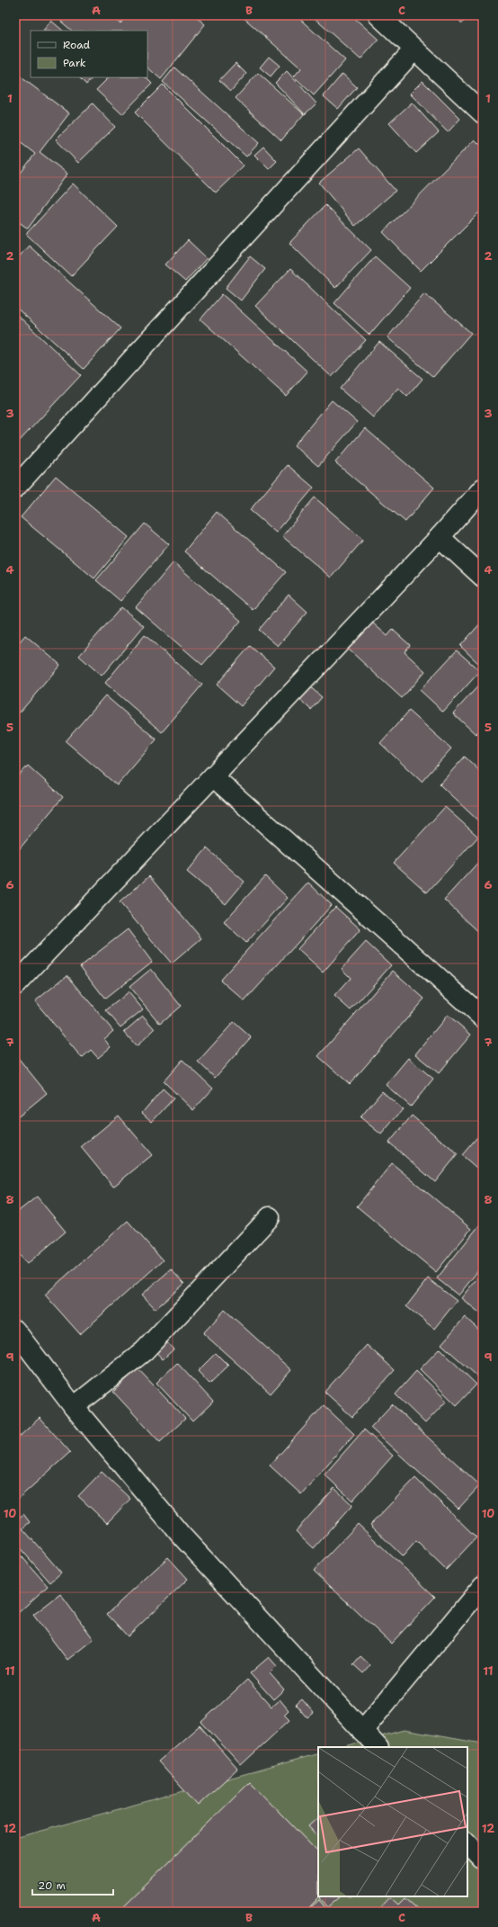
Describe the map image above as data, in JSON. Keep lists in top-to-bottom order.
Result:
{
  "legend": ["Road", "Park"],
  "scale_bar": "20 m",
  "grid": {
    "columns": ["A", "B", "C"],
    "rows": [
      "1",
      "2",
      "3",
      "4",
      "5",
      "6",
      "7",
      "8",
      "9",
      "10",
      "11",
      "12"
    ]
  }
}
